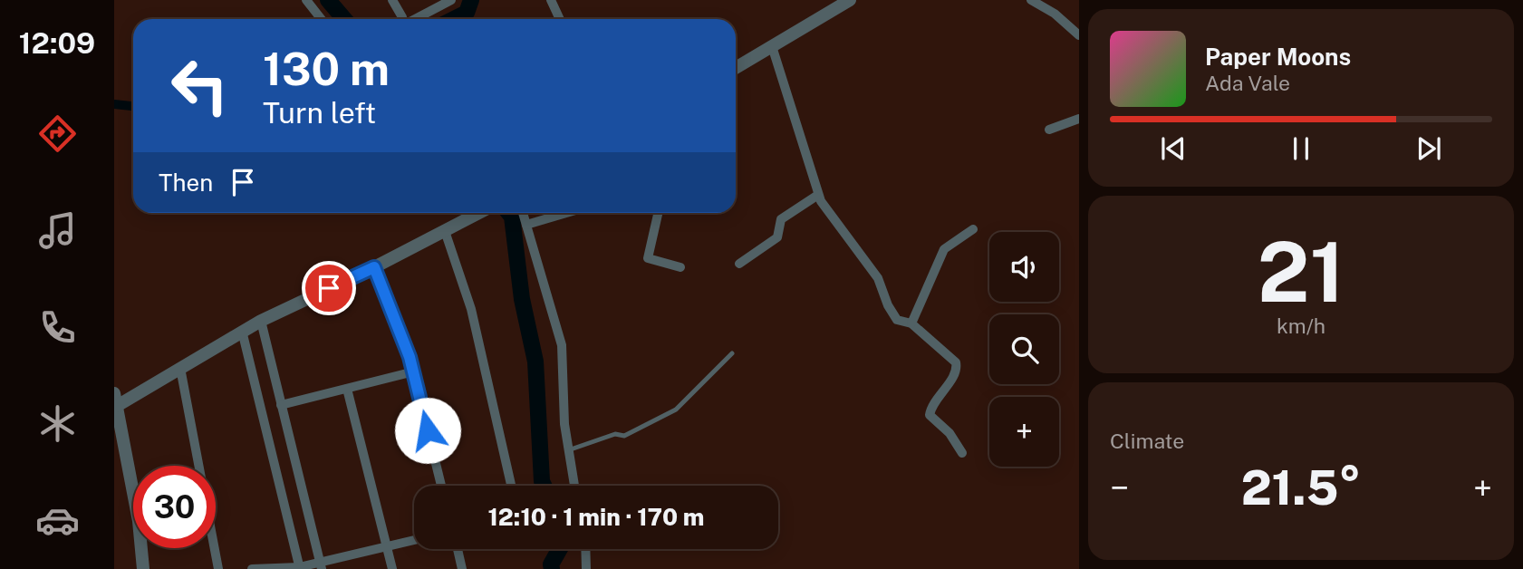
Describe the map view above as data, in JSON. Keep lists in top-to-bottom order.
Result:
{
  "page": {
    "tabs": "12:09",
    "turn": ["130 m", "Turn left"],
    "song": ["Paper Moons", "Ada Vale"],
    "then": "Then",
    "tile": [
      ["21", "km/h"],
      "Climate"
    ],
    "map_buttons": "+",
    "heat": ["−", "21.5°", "+"],
    "limit": "30",
    "trip": "12:10 · 1 min · 170 m"
  }
}
